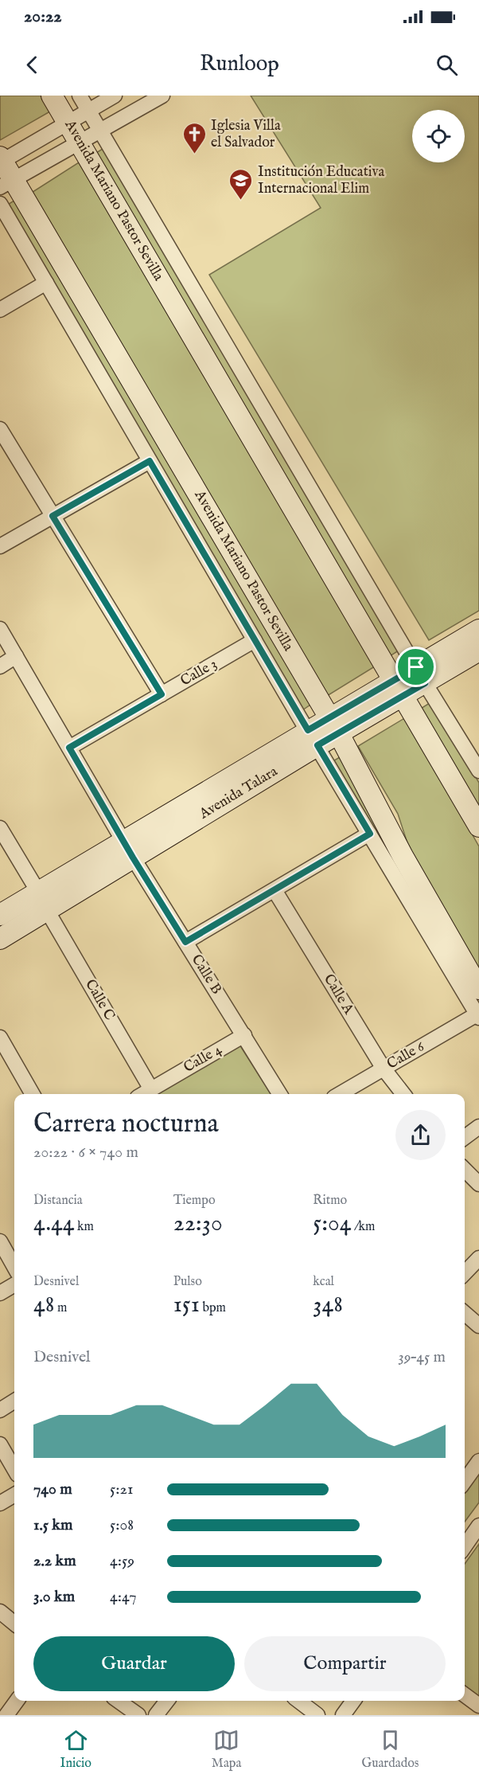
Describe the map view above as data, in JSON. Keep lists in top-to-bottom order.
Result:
{
  "streets": {
    "main road": ["Avenida Mariano Pastor Sevilla", "Avenida Talara"],
    "street": [
      "Calle 3",
      "Calle B",
      "Calle A",
      "Calle C",
      "Calle 6",
      "Calle 4"
    ]
  },
  "crossings": [
    ["Avenida Mariano Pastor Sevilla", "Calle 3"],
    ["Avenida Mariano Pastor Sevilla", "Avenida Talara"],
    ["Avenida Mariano Pastor Sevilla", "Calle 6"],
    ["Calle 3", "Calle B"],
    ["Avenida Talara", "Calle B"],
    ["Avenida Talara", "Calle C"],
    ["Calle B", "Calle 4"],
    ["Calle A", "Calle 6"],
    ["Calle C", "Calle 4"]
  ],
  "places": {
    "church": ["Iglesia Villa el Salvador"],
    "school or university": ["Institución Educativa Internacional Elim"]
  },
  "page": {
    "status": "20:22",
    "header": "Runloop",
    "heading": ["Carrera nocturna", "20:22 · 6 × 740 m"],
    "stats": [
      ["Distancia", "4.44 km"],
      ["Tiempo", "22:30"],
      ["Ritmo", "5:04 /km"],
      ["Desnivel", "48 m"],
      ["Pulso", "151 bpm"],
      ["kcal", "348"]
    ],
    "chart": ["Desnivel", "39–45 m"],
    "list": [
      {
        "name": "740 m",
        "note": "5:21"
      },
      {
        "name": "1.5 km",
        "note": "5:08"
      },
      {
        "name": "2.2 km",
        "note": "4:59"
      },
      {
        "name": "3.0 km",
        "note": "4:47"
      }
    ],
    "buttons": ["Guardar", "Compartir"],
    "tabs": ["Inicio", "Mapa", "Guardados"]
  }
}
